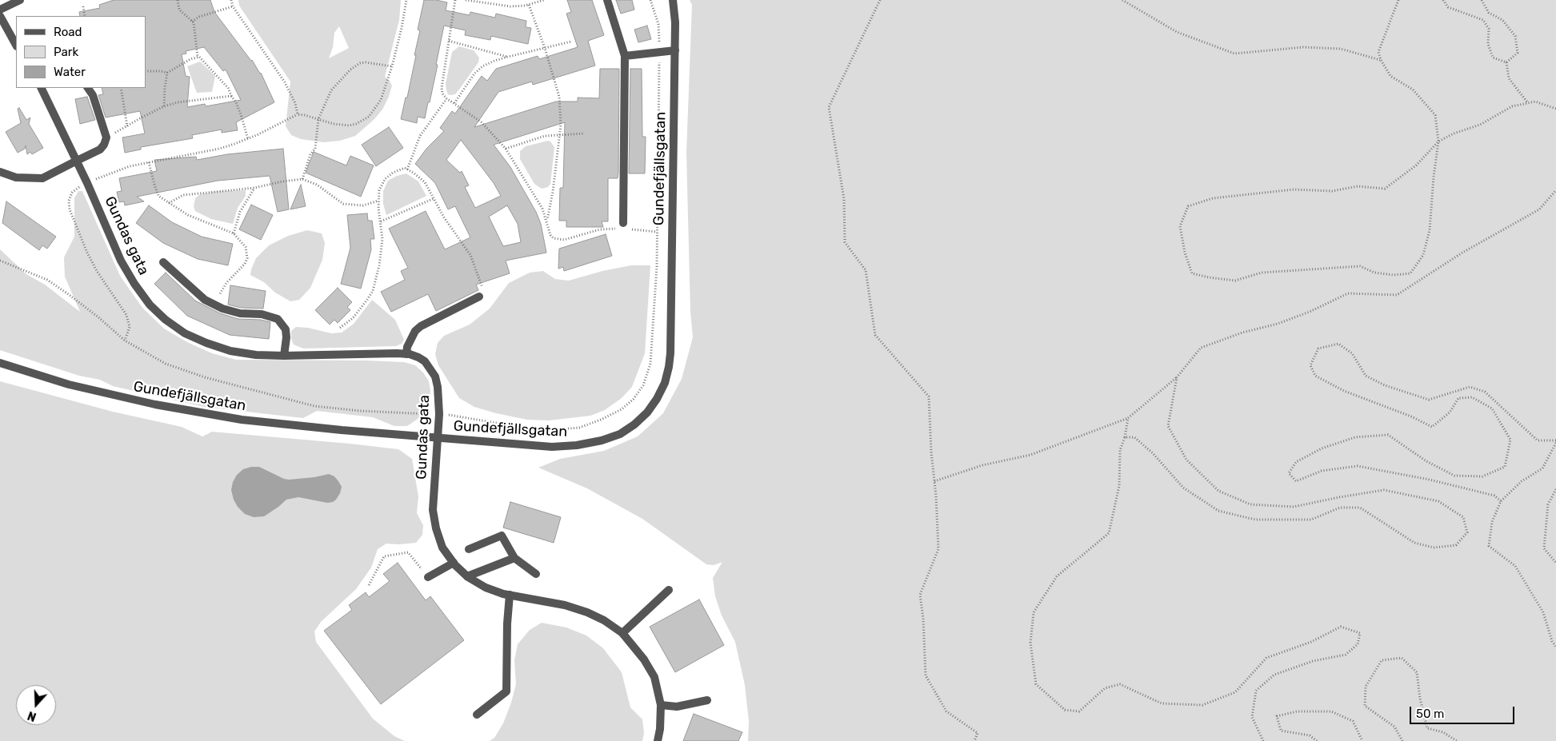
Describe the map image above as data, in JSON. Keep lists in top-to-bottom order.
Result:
{
  "streets": {
    "street": ["Gundefjällsgatan", "Gundas gata"]
  },
  "crossings": [
    ["Gundefjällsgatan", "Gundas gata"]
  ],
  "legend": ["Road", "Park", "Water"],
  "scale_bar": "50 m",
  "north": "bottom"
}
